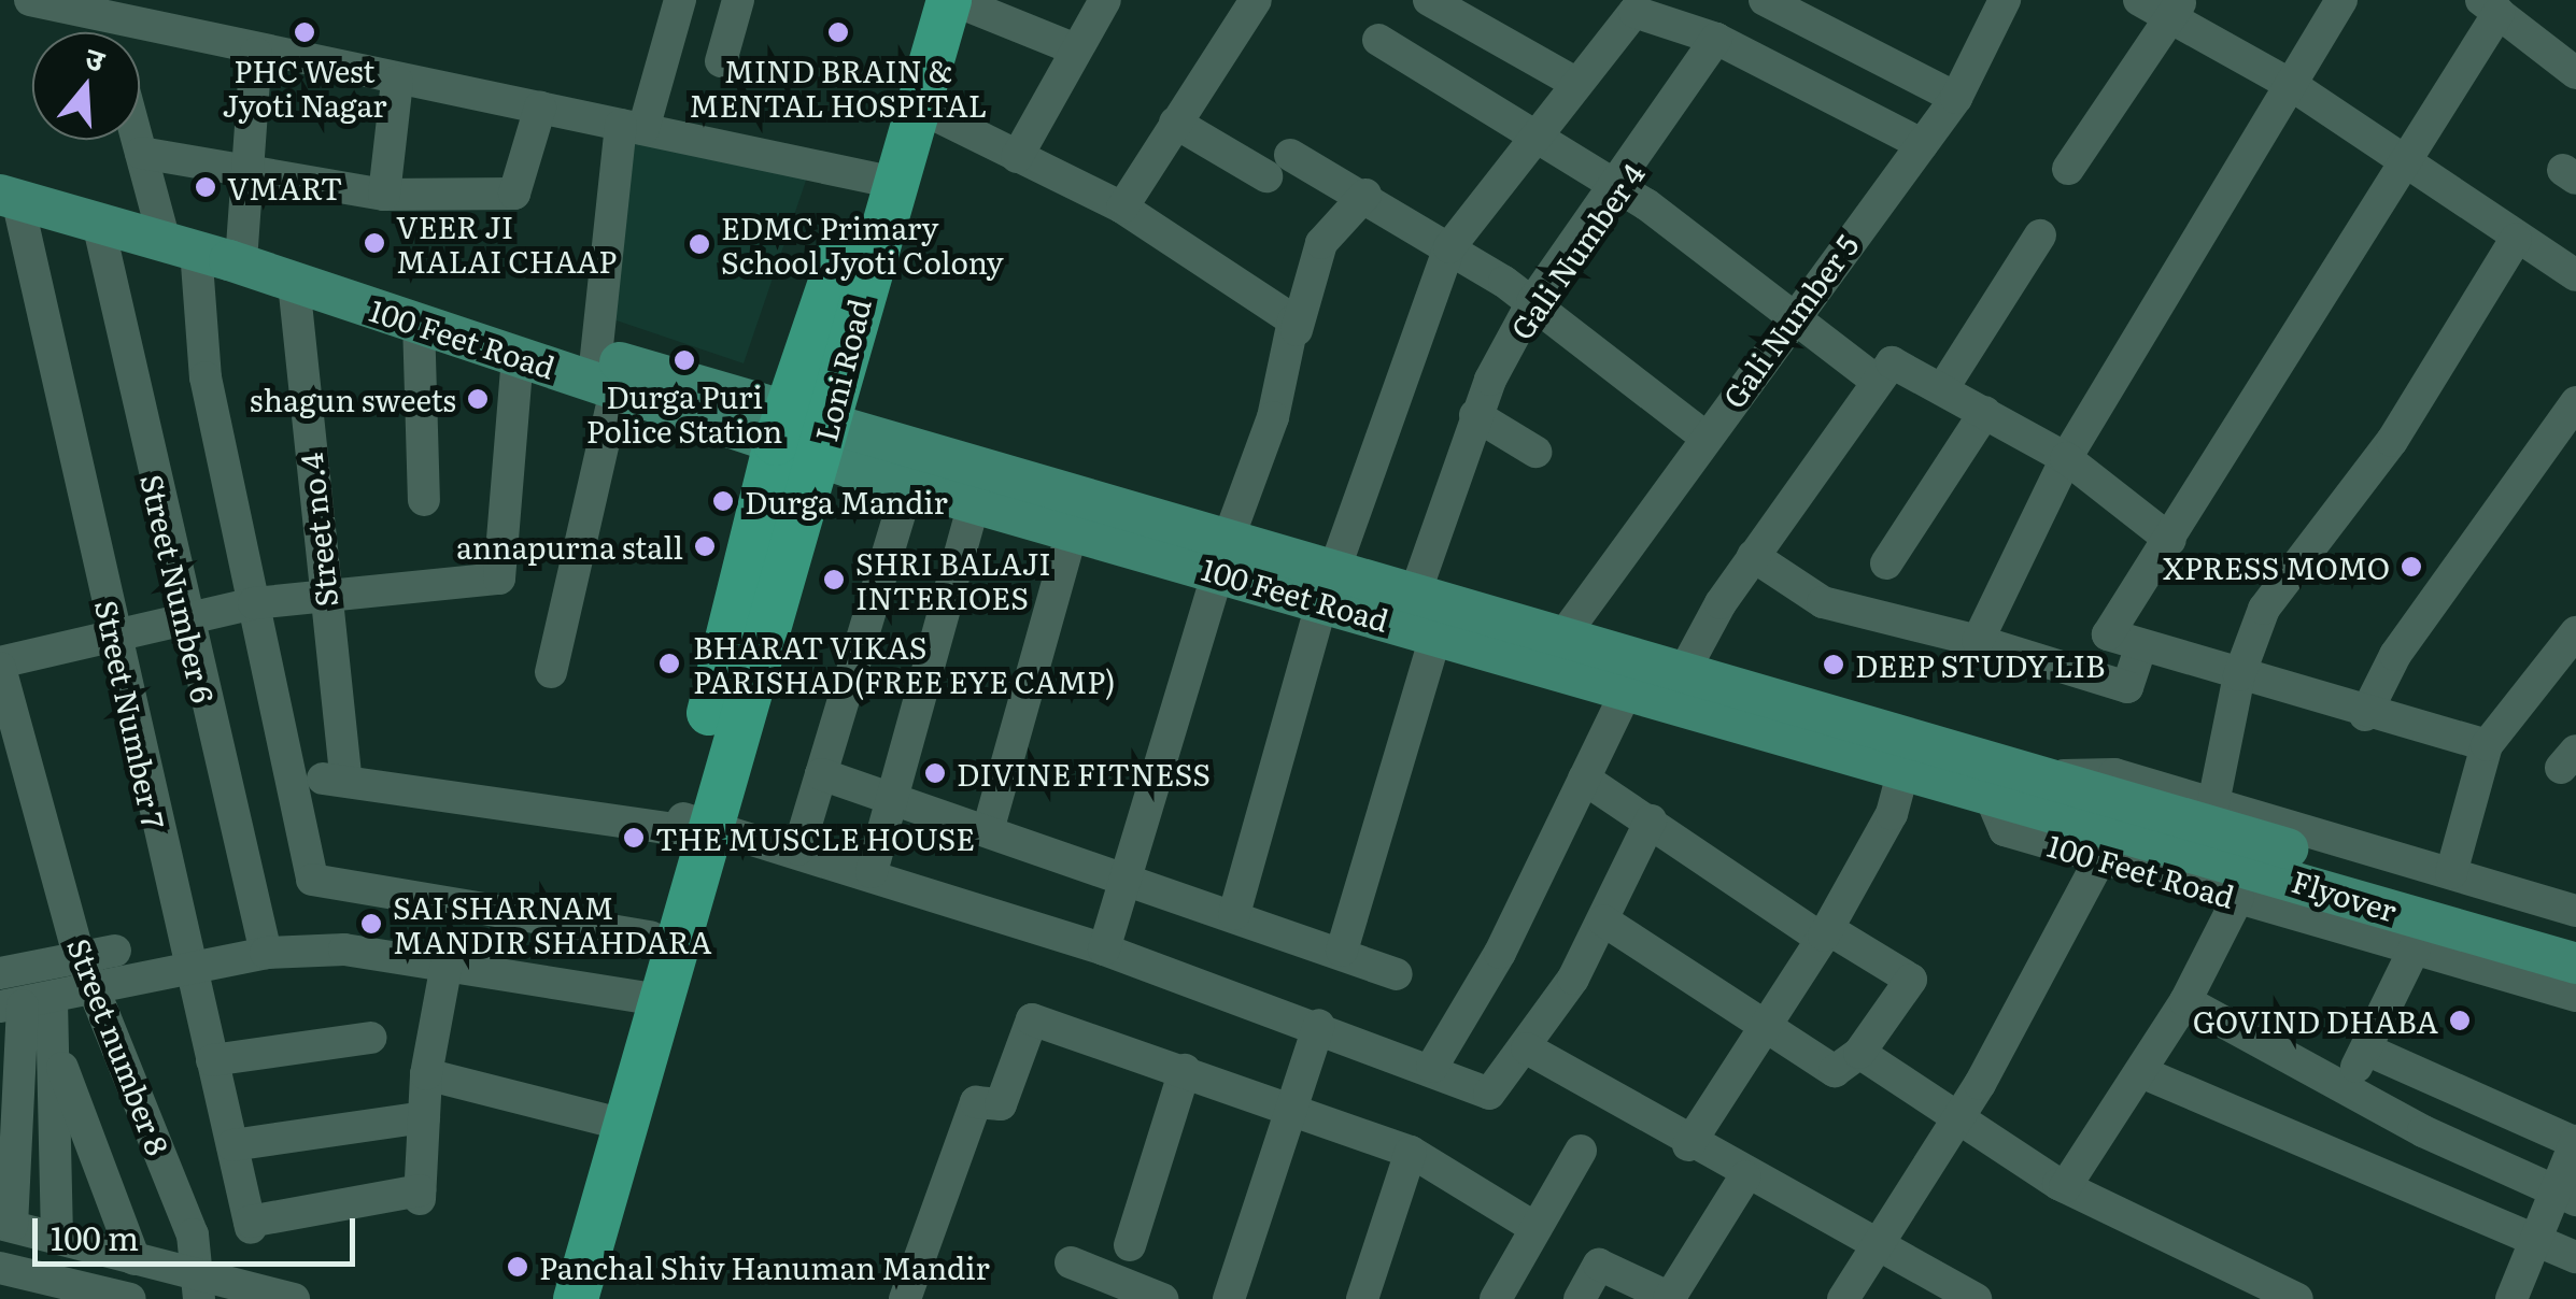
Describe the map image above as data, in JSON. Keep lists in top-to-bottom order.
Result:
{
  "streets": {
    "highway": ["Loni Road"],
    "main road": ["100 Feet Road", "Flyover"],
    "street": [
      "Gali Number 4",
      "Gali Number 5",
      "Street no.4",
      "Street Number 6",
      "Street Number 7",
      "Street number 8"
    ]
  },
  "crossings": [
    ["Gali Number 4", "100 Feet Road"],
    ["Gali Number 5", "100 Feet Road"],
    ["100 Feet Road", "Loni Road"],
    ["100 Feet Road", "Street no.4"],
    ["100 Feet Road", "Street Number 6"],
    ["100 Feet Road", "Street Number 7"],
    ["100 Feet Road", "Flyover"]
  ],
  "places": [
    "PHC West Jyoti Nagar",
    "MIND BRAIN & MENTAL HOSPITAL",
    "VMART",
    "VEER JI MALAI CHAAP",
    "EDMC Primary School Jyoti Colony",
    "Durga Puri Police Station",
    "shagun sweets",
    "Durga Mandir",
    "annapurna stall",
    "XPRESS MOMO",
    "SHRI BALAJI INTERIOES",
    "BHARAT VIKAS PARISHAD(FREE EYE CAMP)",
    "DEEP STUDY LIB",
    "DIVINE FITNESS",
    "THE MUSCLE HOUSE",
    "SAI SHARNAM MANDIR SHAHDARA",
    "GOVIND DHABA",
    "Panchal Shiv Hanuman Mandir"
  ],
  "scale_bar": "100 m",
  "north": "top"
}
